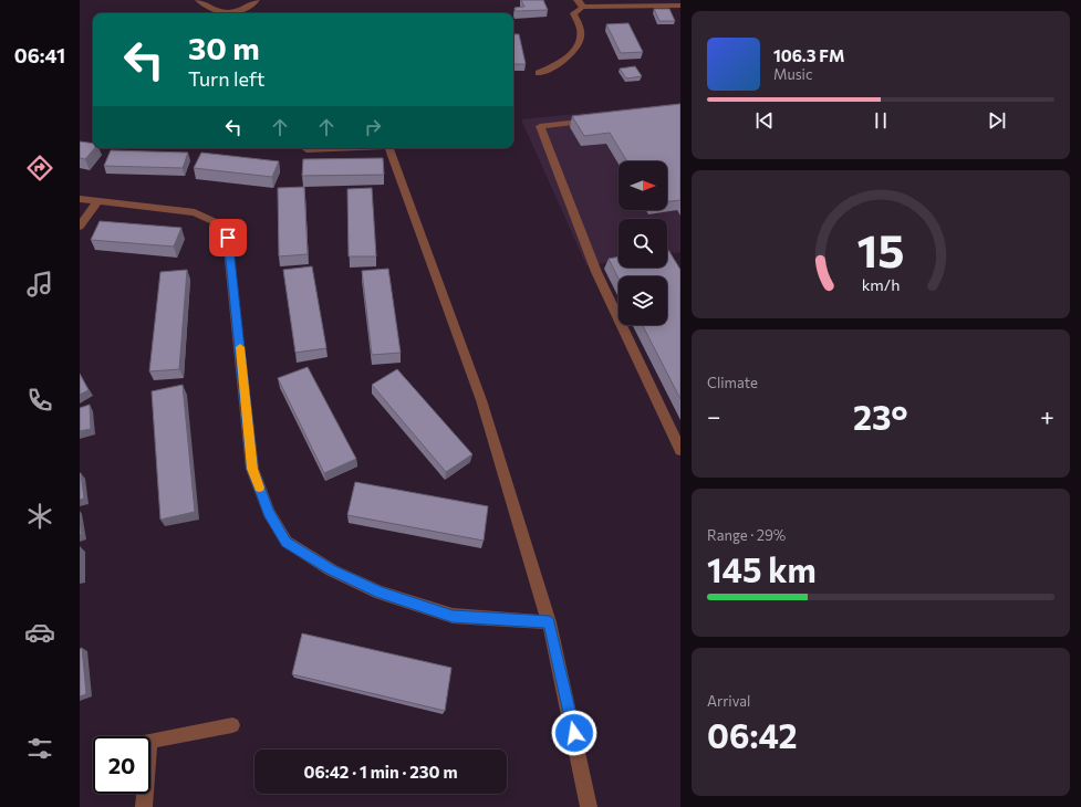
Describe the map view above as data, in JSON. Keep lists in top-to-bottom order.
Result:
{
  "north": "right",
  "page": {
    "tabs": "06:41",
    "turn": ["30 m", "Turn left"],
    "song": ["106.3 FM", "Music"],
    "tile": [
      "Climate",
      ["Range · 29%", "145 km"],
      ["Arrival", "06:42"]
    ],
    "heat": ["−", "23°", "+"],
    "limit": "20",
    "trip": "06:42 · 1 min · 230 m",
    "gauge": ["15", "km/h"]
  }
}
